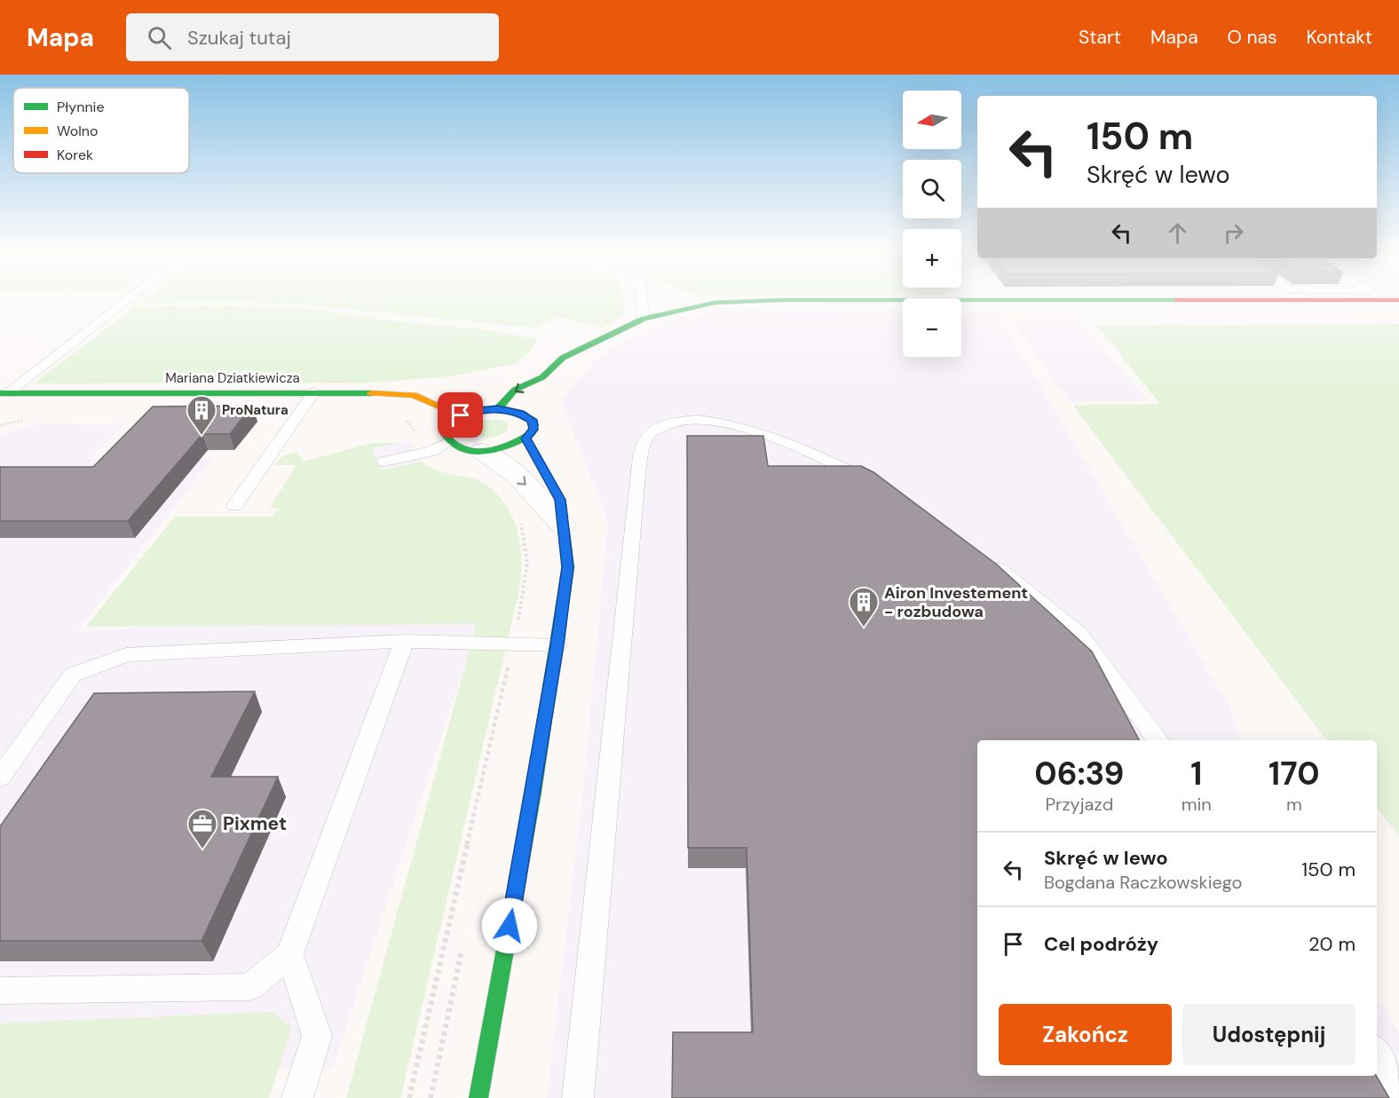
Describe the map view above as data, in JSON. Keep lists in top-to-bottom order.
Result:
{
  "streets": {
    "street": ["Mariana Dziatkiewicza"]
  },
  "places": {
    "building": ["ProNatura", "Airon Investement - rozbudowa"],
    "office": ["Pixmet"]
  },
  "legend": ["Płynnie", "Wolno", "Korek"],
  "north": "left",
  "page": {
    "header": "Mapa",
    "search": "Szukaj tutaj",
    "nav": [
      "Start",
      "Mapa",
      "O nas",
      "Kontakt"
    ],
    "map_buttons": ["+", "−"],
    "turn": ["150 m", "Skręć w lewo"],
    "eta": [
      "06:39",
      "Przyjazd",
      "1",
      "min",
      "170",
      "m"
    ],
    "list": [
      {
        "name": "Skręć w lewo",
        "note": "Bogdana Raczkowskiego",
        "value": "150 m"
      },
      {
        "name": "Cel podróży",
        "value": "20 m"
      }
    ],
    "buttons": ["Zakończ", "Udostępnij"]
  }
}
